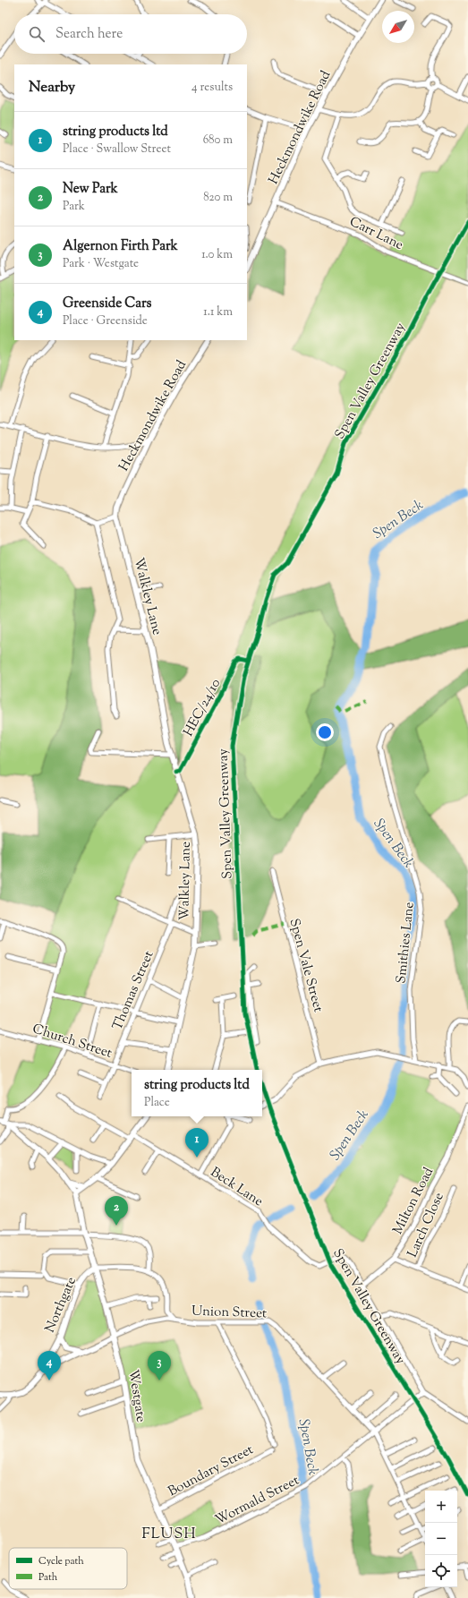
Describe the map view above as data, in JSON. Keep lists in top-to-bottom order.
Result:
{
  "streets": {
    "main road": [
      "Heckmondwike Road",
      "Walkley Lane",
      "Northgate",
      "Westgate"
    ],
    "street": [
      "Carr Lane",
      "Smithies Lane",
      "Spen Vale Street",
      "Thomas Street",
      "Church Street",
      "Beck Lane",
      "Milton Road",
      "Larch Close",
      "Union Street",
      "Boundary Street",
      "Wormald Street"
    ],
    "cycle path": ["Spen Valley Greenway", "HEC/24/10"]
  },
  "crossings": [
    ["Heckmondwike Road", "Carr Lane"],
    ["Heckmondwike Road", "Walkley Lane"],
    ["Thomas Street", "Church Street"],
    ["Beck Lane", "Milton Road"],
    ["Northgate", "Westgate"],
    ["Union Street", "Westgate"],
    ["Union Street", "Wormald Street"],
    ["Westgate", "Boundary Street"],
    ["Westgate", "Wormald Street"]
  ],
  "districts": ["FLUSH"],
  "water": ["Spen Beck"],
  "legend": ["Cycle path", "Path"],
  "north": "bottom left",
  "page": {
    "search": "Search here",
    "heading": ["Nearby", "4 results"],
    "list": [
      {
        "mark": "1",
        "name": "string products ltd",
        "note": "Place · Swallow Street",
        "value": "680 m"
      },
      {
        "mark": "2",
        "name": "New Park",
        "note": "Park",
        "value": "820 m"
      },
      {
        "mark": "3",
        "name": "Algernon Firth Park",
        "note": "Park · Westgate",
        "value": "1.0 km"
      },
      {
        "mark": "4",
        "name": "Greenside Cars",
        "note": "Place · Greenside",
        "value": "1.1 km"
      }
    ],
    "popup": ["string products ltd", "Place"],
    "pins": [
      "1",
      "2",
      "3",
      "4"
    ],
    "map_buttons": ["+", "−"]
  }
}
